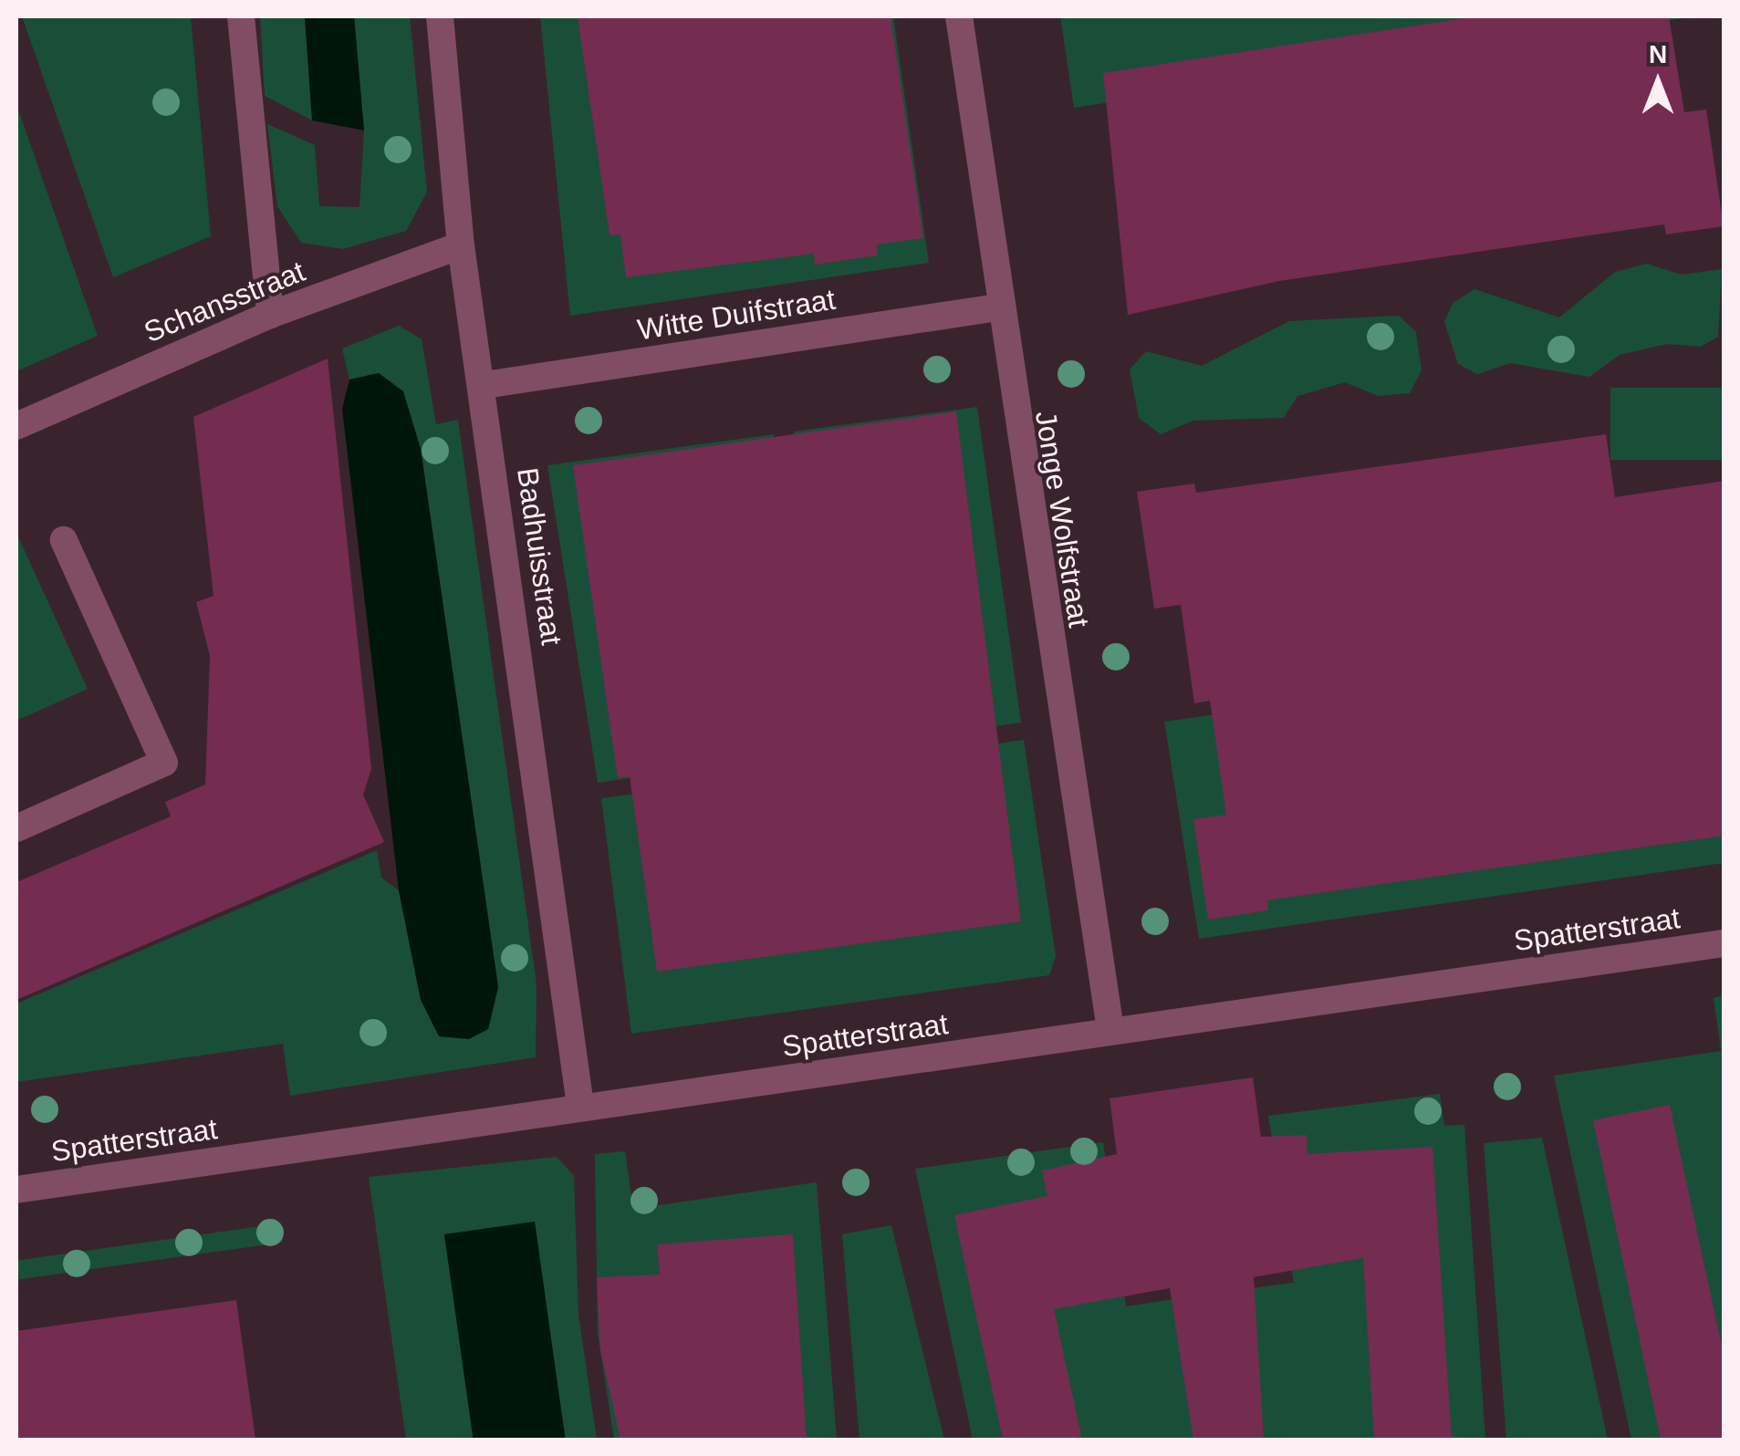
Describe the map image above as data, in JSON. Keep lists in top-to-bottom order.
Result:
{
  "streets": {
    "street": [
      "Schansstraat",
      "Witte Duifstraat",
      "Jonge Wolfstraat",
      "Badhuisstraat",
      "Spatterstraat"
    ]
  },
  "crossings": [
    ["Schansstraat", "Badhuisstraat"],
    ["Witte Duifstraat", "Jonge Wolfstraat"],
    ["Witte Duifstraat", "Badhuisstraat"],
    ["Jonge Wolfstraat", "Spatterstraat"],
    ["Badhuisstraat", "Spatterstraat"]
  ],
  "north": "top"
}
